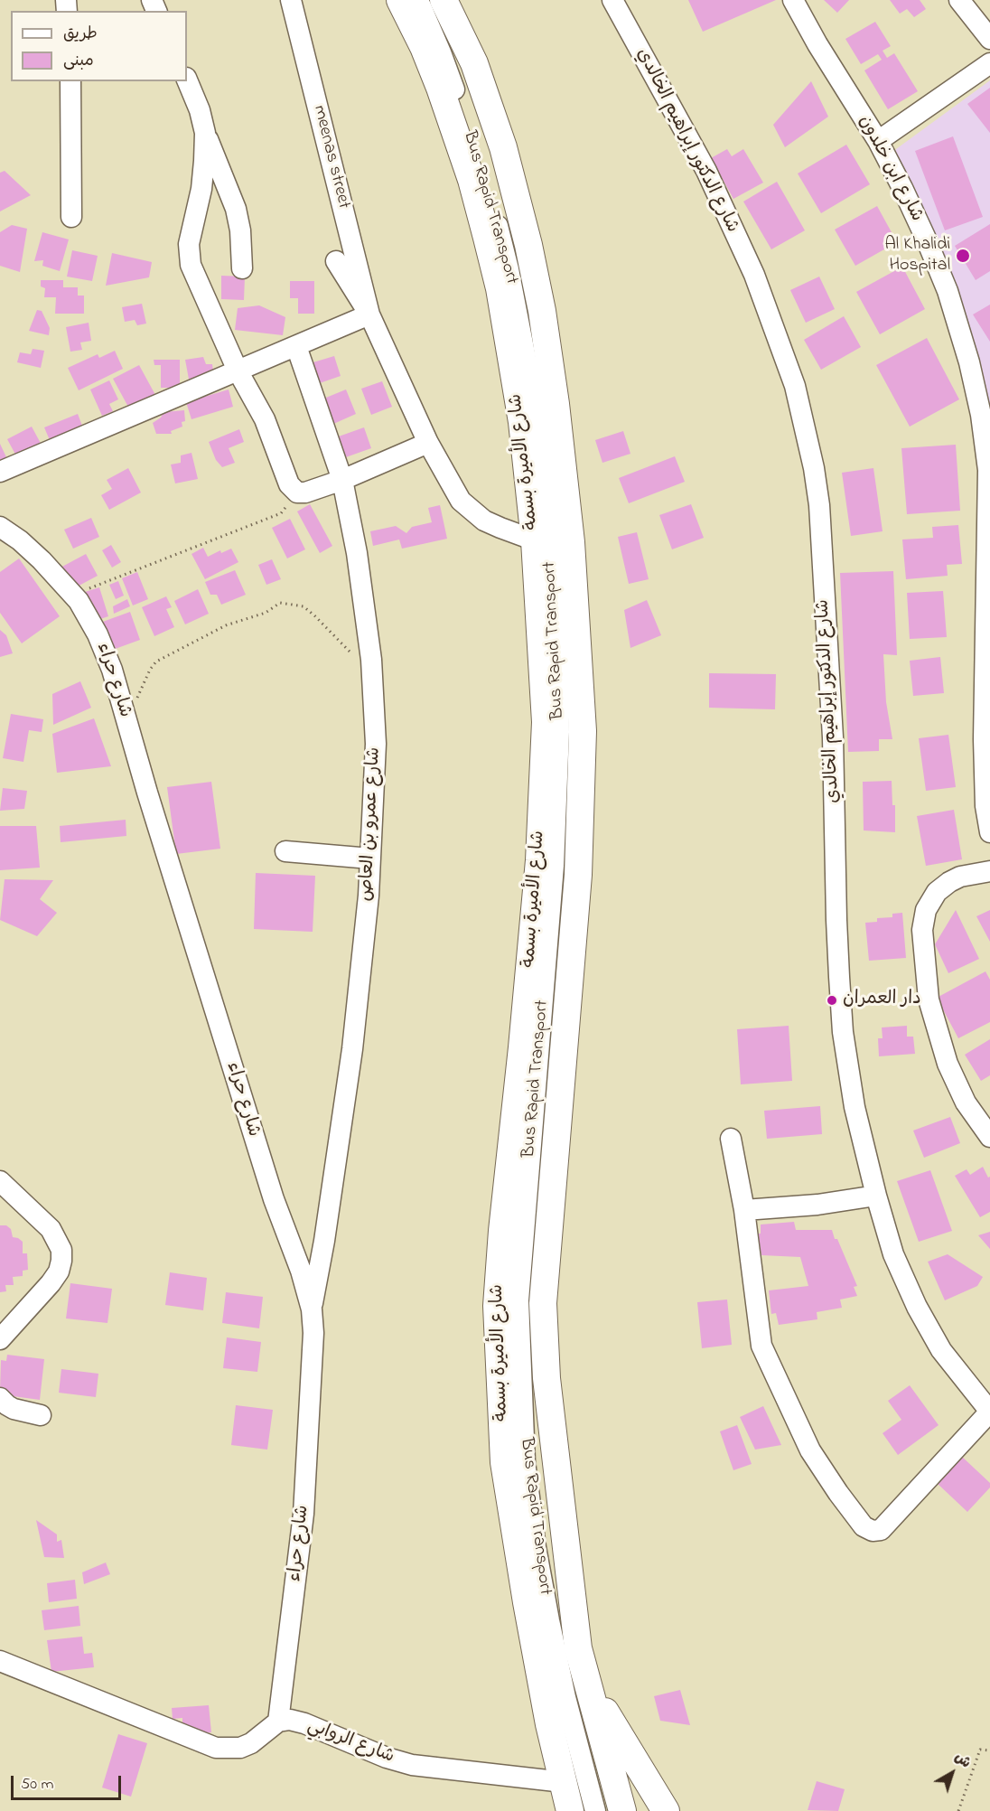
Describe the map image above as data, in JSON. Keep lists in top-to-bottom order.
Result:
{
  "streets": {
    "main road": ["شارع الأميرة بسمة"],
    "street": [
      "شارع الدكتور إبراهيم الخالدي",
      "meenas street",
      "شارع ابن خلدون",
      "Bus Rapid Transport",
      "شارع حراء",
      "شارع عمرو بن العاص",
      "شارع الروابي"
    ]
  },
  "crossings": [
    ["شارع الأميرة بسمة", "شارع الروابي"],
    ["شارع حراء", "شارع عمرو بن العاص"],
    ["شارع حراء", "شارع الروابي"]
  ],
  "places": ["Al Khalidi Hospital", "دار العمران"],
  "legend": ["طريق", "مبنى"],
  "scale_bar": "50 m",
  "north": "top right"
}
